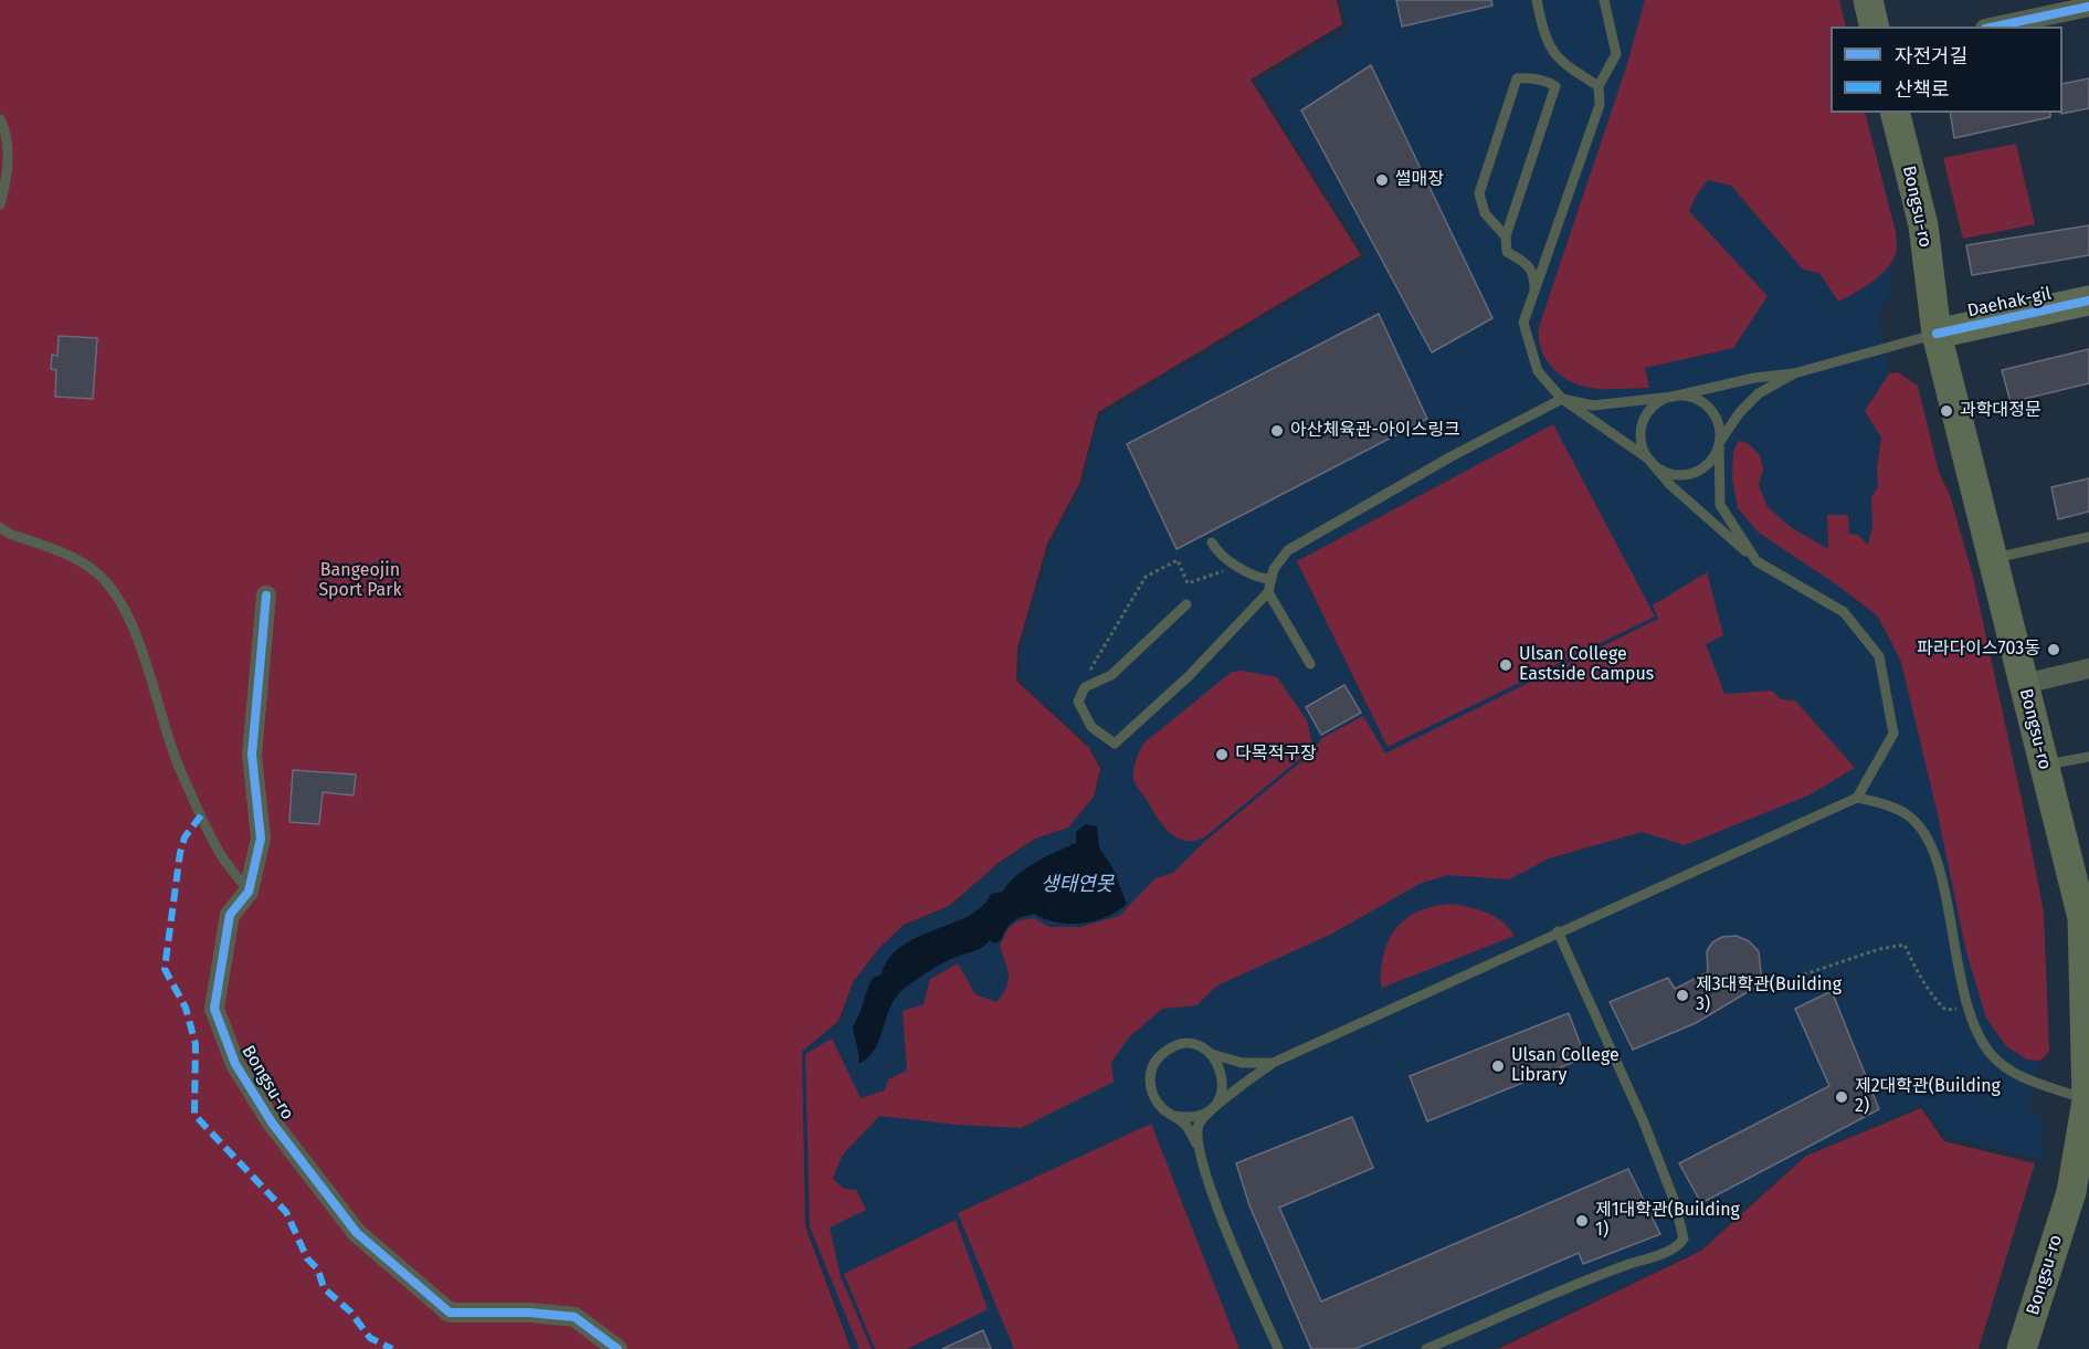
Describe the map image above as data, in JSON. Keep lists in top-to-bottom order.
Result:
{
  "streets": {
    "main road": ["Bongsu-ro", "Daehak-gil"]
  },
  "crossings": [
    ["Bongsu-ro", "Daehak-gil"]
  ],
  "water": ["생태연못"],
  "parks": ["Bangeojin Sport Park"],
  "places": [
    "썰매장",
    "과학대정문",
    "아산체육관-아이스링크",
    "파라다이스703동",
    "Ulsan College Eastside Campus",
    "다목적구장",
    "제3대학관(Building 3)",
    "Ulsan College Library",
    "제2대학관(Building 2)",
    "제1대학관(Building 1)"
  ],
  "legend": ["자전거길", "산책로"]
}
